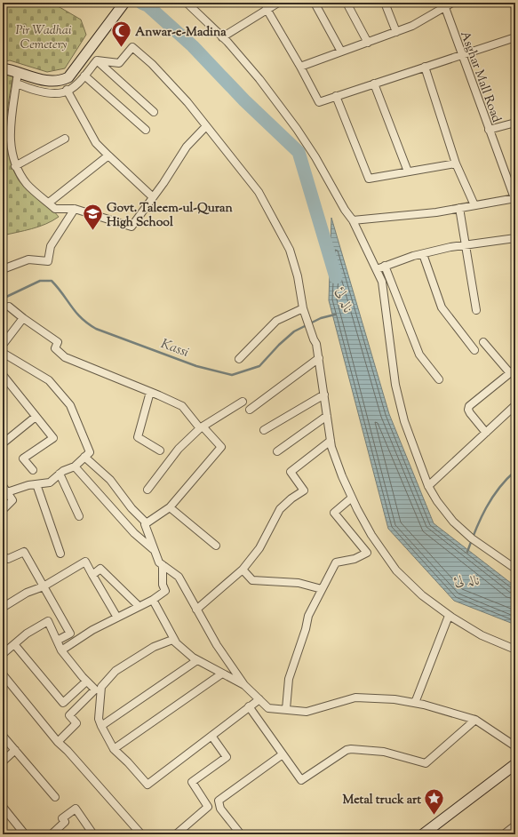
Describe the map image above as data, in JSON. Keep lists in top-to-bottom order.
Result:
{
  "streets": {
    "street": ["Asghar Mall Road"]
  },
  "water": ["نالہ لئ", "Kassi"],
  "parks": ["Pir Wadhai Cemetery"],
  "places": {
    "mosque": ["Anwar-e-Madina"],
    "school or university": ["Govt. Taleem-ul-Quran High School"],
    "place": ["Metal truck art"]
  }
}
